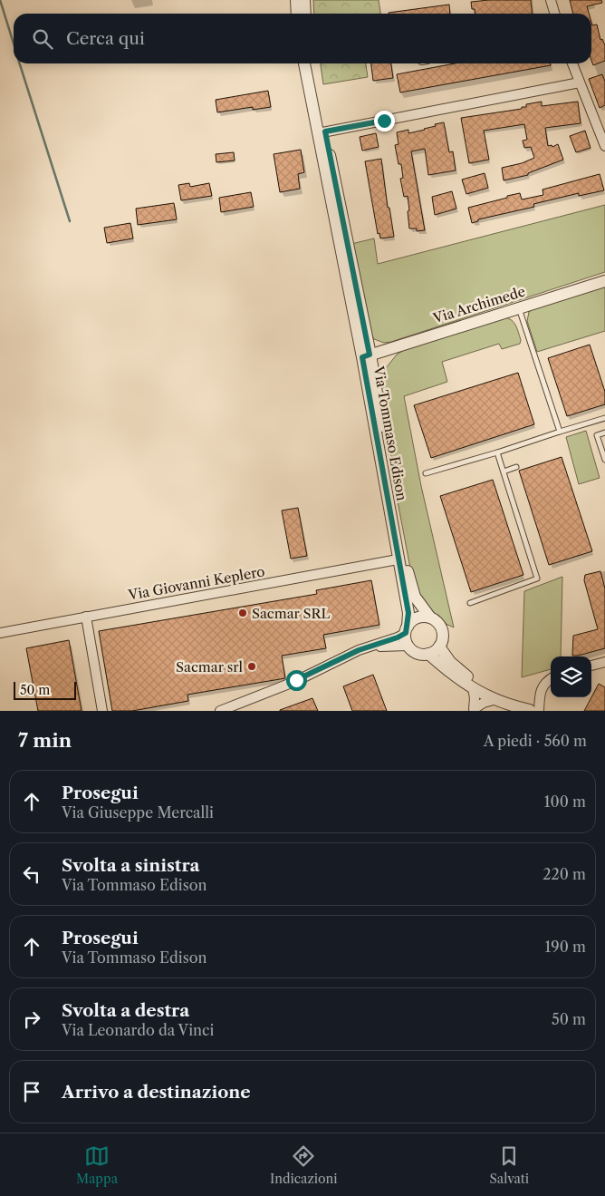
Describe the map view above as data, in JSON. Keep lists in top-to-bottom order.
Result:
{
  "streets": {
    "street": ["Via Archimede", "Via Tommaso Edison", "Via Giovanni Keplero"]
  },
  "crossings": [
    ["Via Archimede", "Via Tommaso Edison"],
    ["Via Tommaso Edison", "Via Giovanni Keplero"]
  ],
  "places": ["Sacmar SRL", "Sacmar srl"],
  "scale_bar": "50 m",
  "page": {
    "search": "Cerca qui",
    "scale": "50 m",
    "heading": ["7 min", "A piedi · 560 m"],
    "list": [
      ["Prosegui", "Via Giuseppe Mercalli", "100 m"],
      ["Svolta a sinistra", "Via Tommaso Edison", "220 m"],
      ["Prosegui", "Via Tommaso Edison", "190 m"],
      ["Svolta a destra", "Via Leonardo da Vinci", "50 m"],
      "Arrivo a destinazione"
    ],
    "nav": ["Mappa", "Indicazioni", "Salvati"]
  }
}
